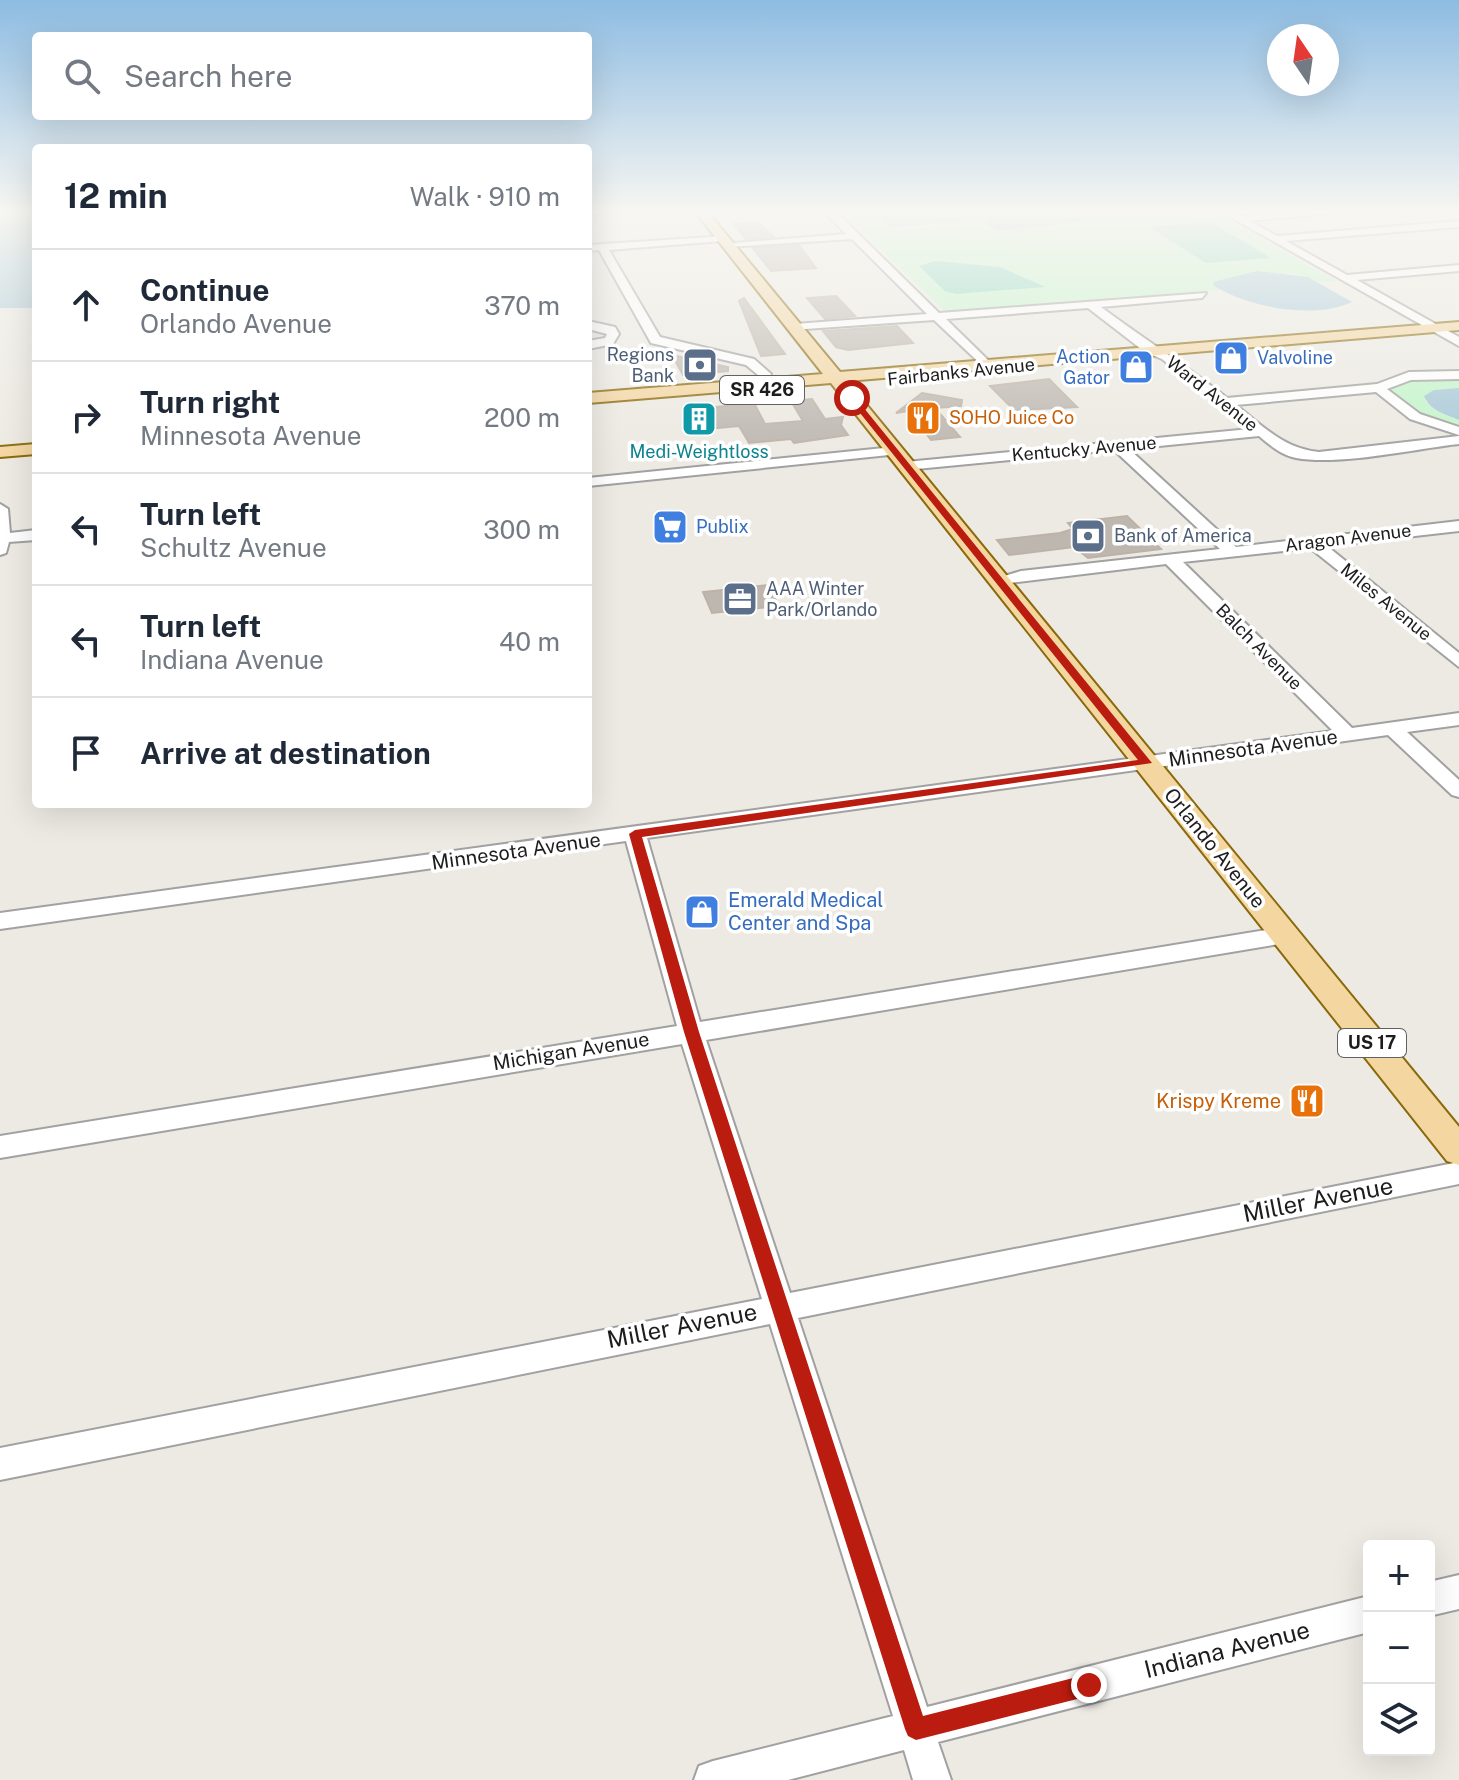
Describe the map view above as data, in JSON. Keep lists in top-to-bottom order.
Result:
{
  "streets": {
    "main road": [
      "Fairbanks Avenue",
      "SR 426",
      "Orlando Avenue",
      "US 17"
    ],
    "street": [
      "Ward Avenue",
      "Kentucky Avenue",
      "Aragon Avenue",
      "Miles Avenue",
      "Balch Avenue",
      "Minnesota Avenue",
      "Michigan Avenue",
      "Miller Avenue",
      "Indiana Avenue"
    ]
  },
  "crossings": [
    ["Fairbanks Avenue", "Ward Avenue"],
    ["Fairbanks Avenue", "Orlando Avenue"],
    ["Ward Avenue", "Kentucky Avenue"],
    ["Kentucky Avenue", "Orlando Avenue"],
    ["Aragon Avenue", "Miles Avenue"],
    ["Aragon Avenue", "Balch Avenue"],
    ["Aragon Avenue", "Orlando Avenue"],
    ["Balch Avenue", "Minnesota Avenue"],
    ["Minnesota Avenue", "Orlando Avenue"],
    ["Orlando Avenue", "Michigan Avenue"]
  ],
  "places": {
    "shop": ["Valvoline", "Action Gator", "Emerald Medical Center and Spa"],
    "bank": ["Regions Bank", "Bank of America"],
    "restaurant": ["SOHO Juice Co", "Krispy Kreme"],
    "building": ["Medi-Weightloss"],
    "supermarket": ["Publix"],
    "office": ["AAA Winter Park/Orlando"]
  },
  "north": "top",
  "page": {
    "search": "Search here",
    "heading": ["12 min", "Walk · 910 m"],
    "list": [
      ["Continue", "Orlando Avenue", "370 m"],
      ["Turn right", "Minnesota Avenue", "200 m"],
      ["Turn left", "Schultz Avenue", "300 m"],
      ["Turn left", "Indiana Avenue", "40 m"],
      "Arrive at destination"
    ],
    "map_buttons": ["+", "−"]
  }
}
